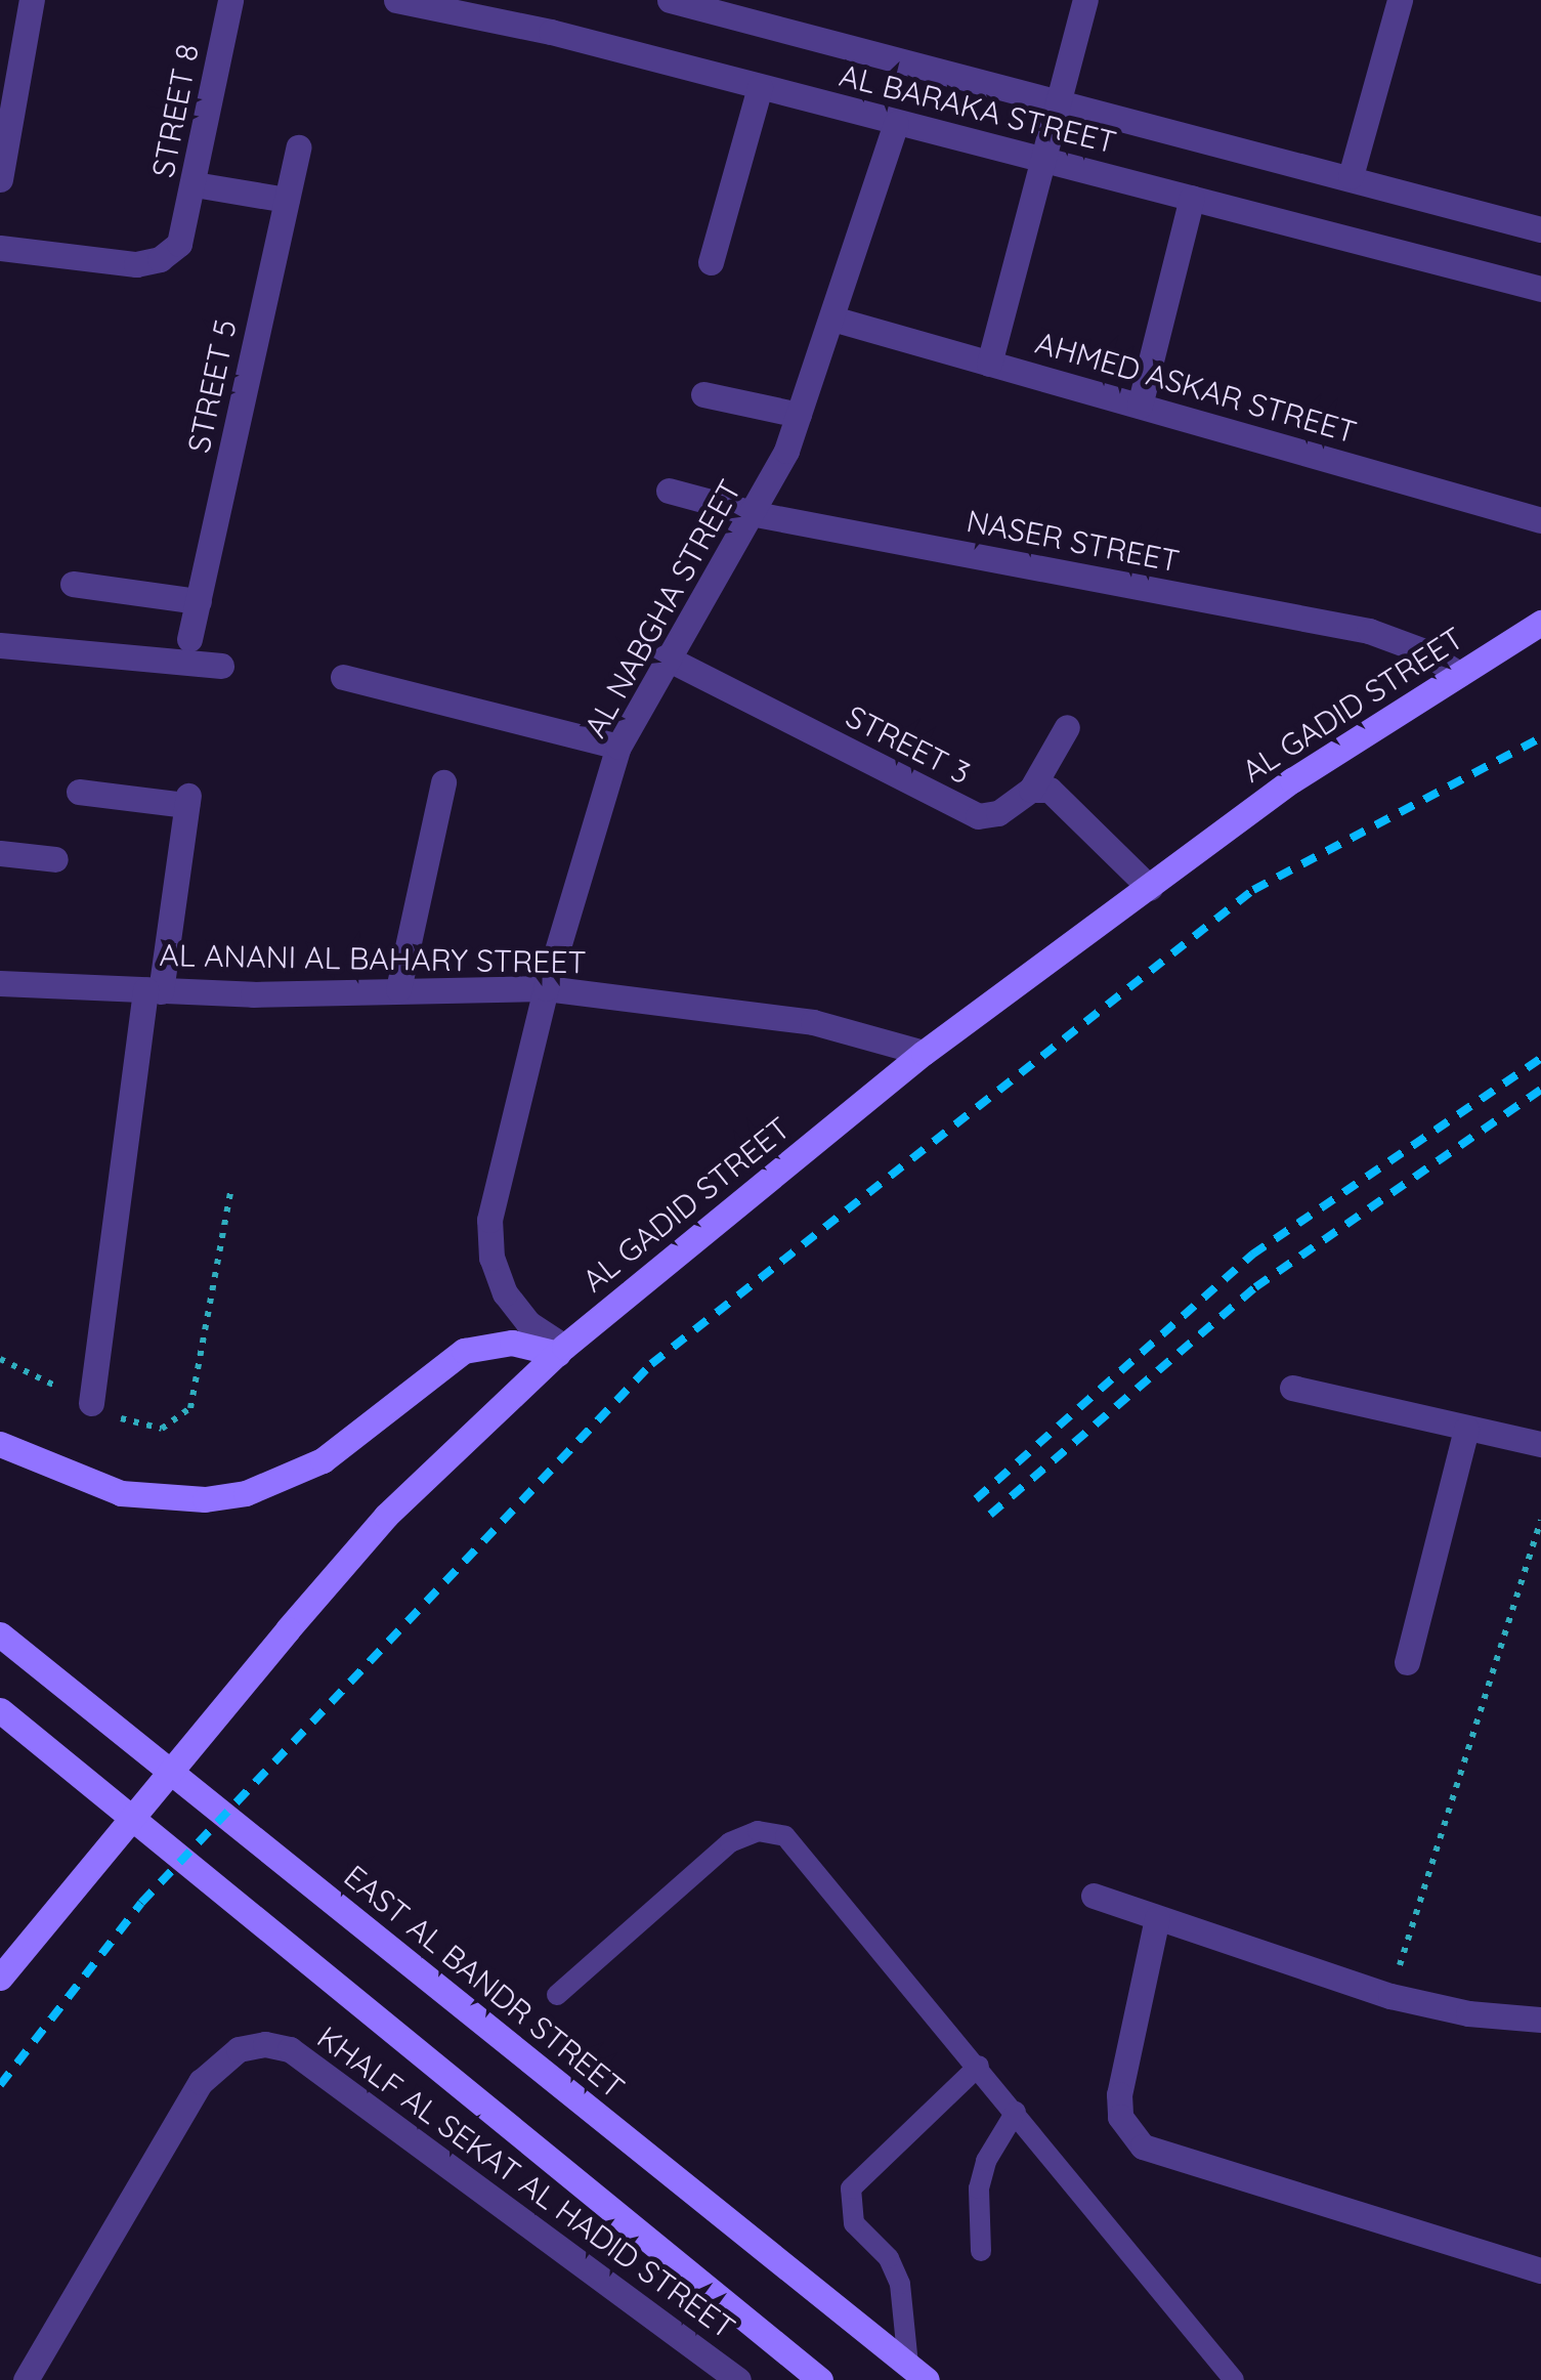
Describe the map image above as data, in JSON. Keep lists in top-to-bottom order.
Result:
{
  "streets": {
    "street": [
      "AL BARAKA STREET",
      "STREET 8",
      "STREET 5",
      "AHMED ASKAR STREET",
      "NASER STREET",
      "AL NABGHA STREET",
      "AL GADID STREET",
      "STREET 3",
      "AL ANANI AL BAHARY STREET",
      "EAST AL BANDR STREET",
      "KHALF AL SEKAT AL HADID STREET"
    ]
  },
  "crossings": [
    ["AL BARAKA STREET", "AL NABGHA STREET"],
    ["AHMED ASKAR STREET", "AL NABGHA STREET"],
    ["NASER STREET", "AL NABGHA STREET"],
    ["NASER STREET", "AL GADID STREET"],
    ["AL NABGHA STREET", "AL GADID STREET"],
    ["AL NABGHA STREET", "STREET 3"],
    ["AL NABGHA STREET", "AL ANANI AL BAHARY STREET"],
    ["AL GADID STREET", "AL ANANI AL BAHARY STREET"]
  ]
}
